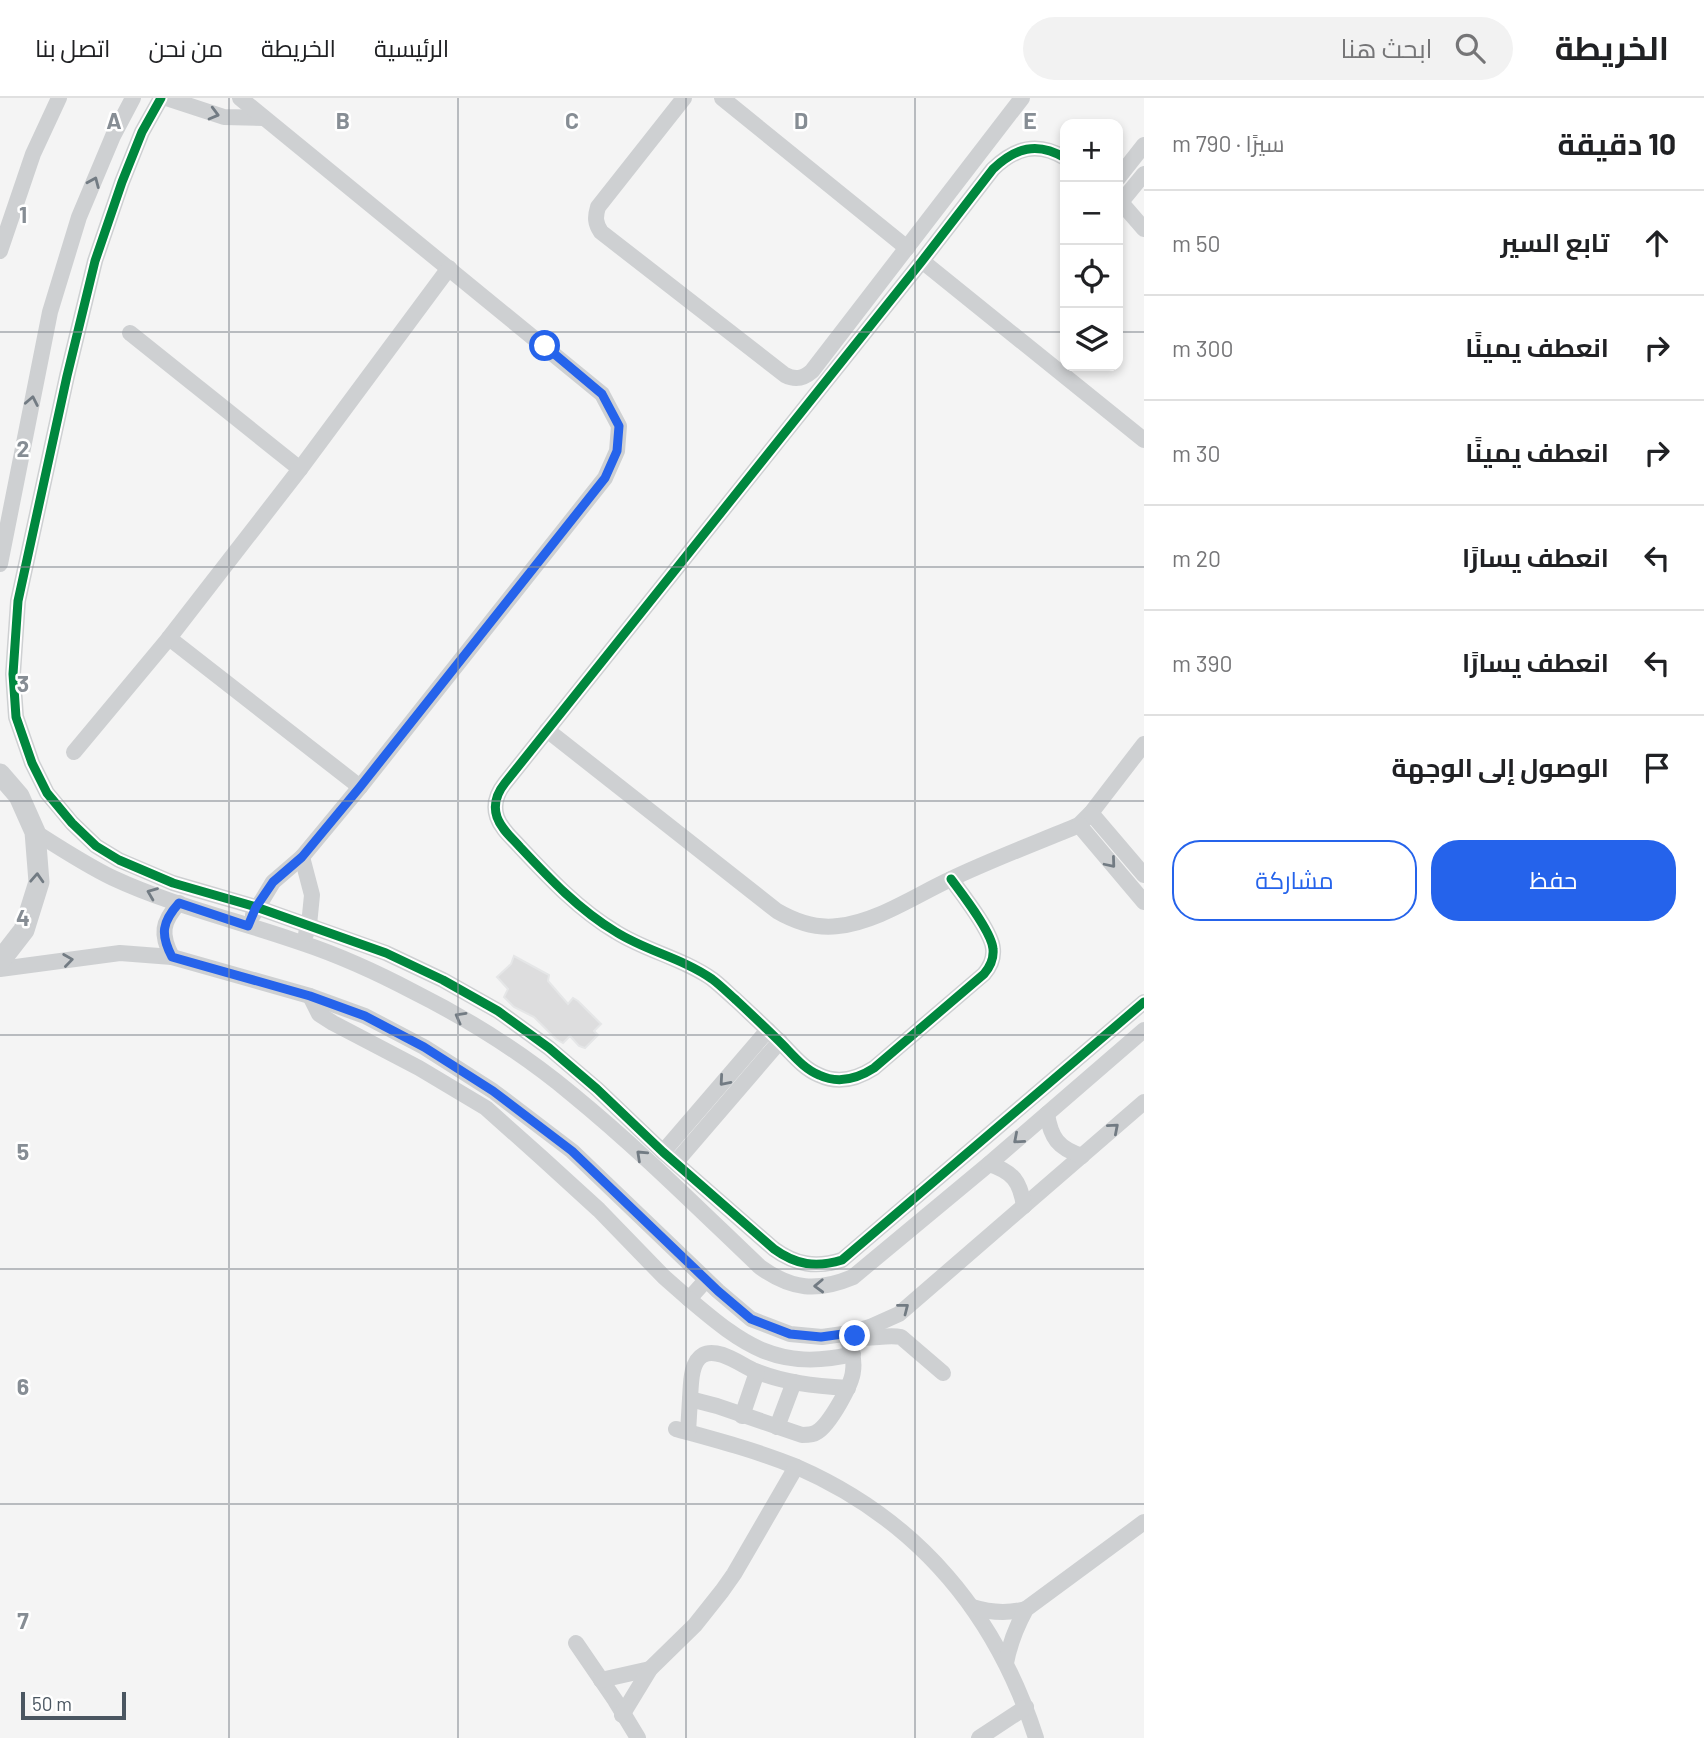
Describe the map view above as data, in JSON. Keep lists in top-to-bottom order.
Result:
{
  "scale_bar": "50 m",
  "page": {
    "header": "الخريطة",
    "search": "ابحث هنا",
    "nav": [
      "الرئيسية",
      "الخريطة",
      "من نحن",
      "اتصل بنا"
    ],
    "heading": ["10 دقيقة", "سيرًا · 790 m"],
    "map_buttons": ["+", "−"],
    "list": [
      ["تابع السير", "50 m"],
      ["انعطف يمينًا", "300 m"],
      ["انعطف يمينًا", "30 m"],
      ["انعطف يسارًا", "20 m"],
      ["انعطف يسارًا", "390 m"],
      "الوصول إلى الوجهة"
    ],
    "buttons": ["حفظ", "مشاركة"],
    "scale": "50 m"
  },
  "grid": {
    "columns": [
      "A",
      "B",
      "C",
      "D",
      "E"
    ],
    "rows": [
      "1",
      "2",
      "3",
      "4",
      "5",
      "6",
      "7"
    ]
  }
}
